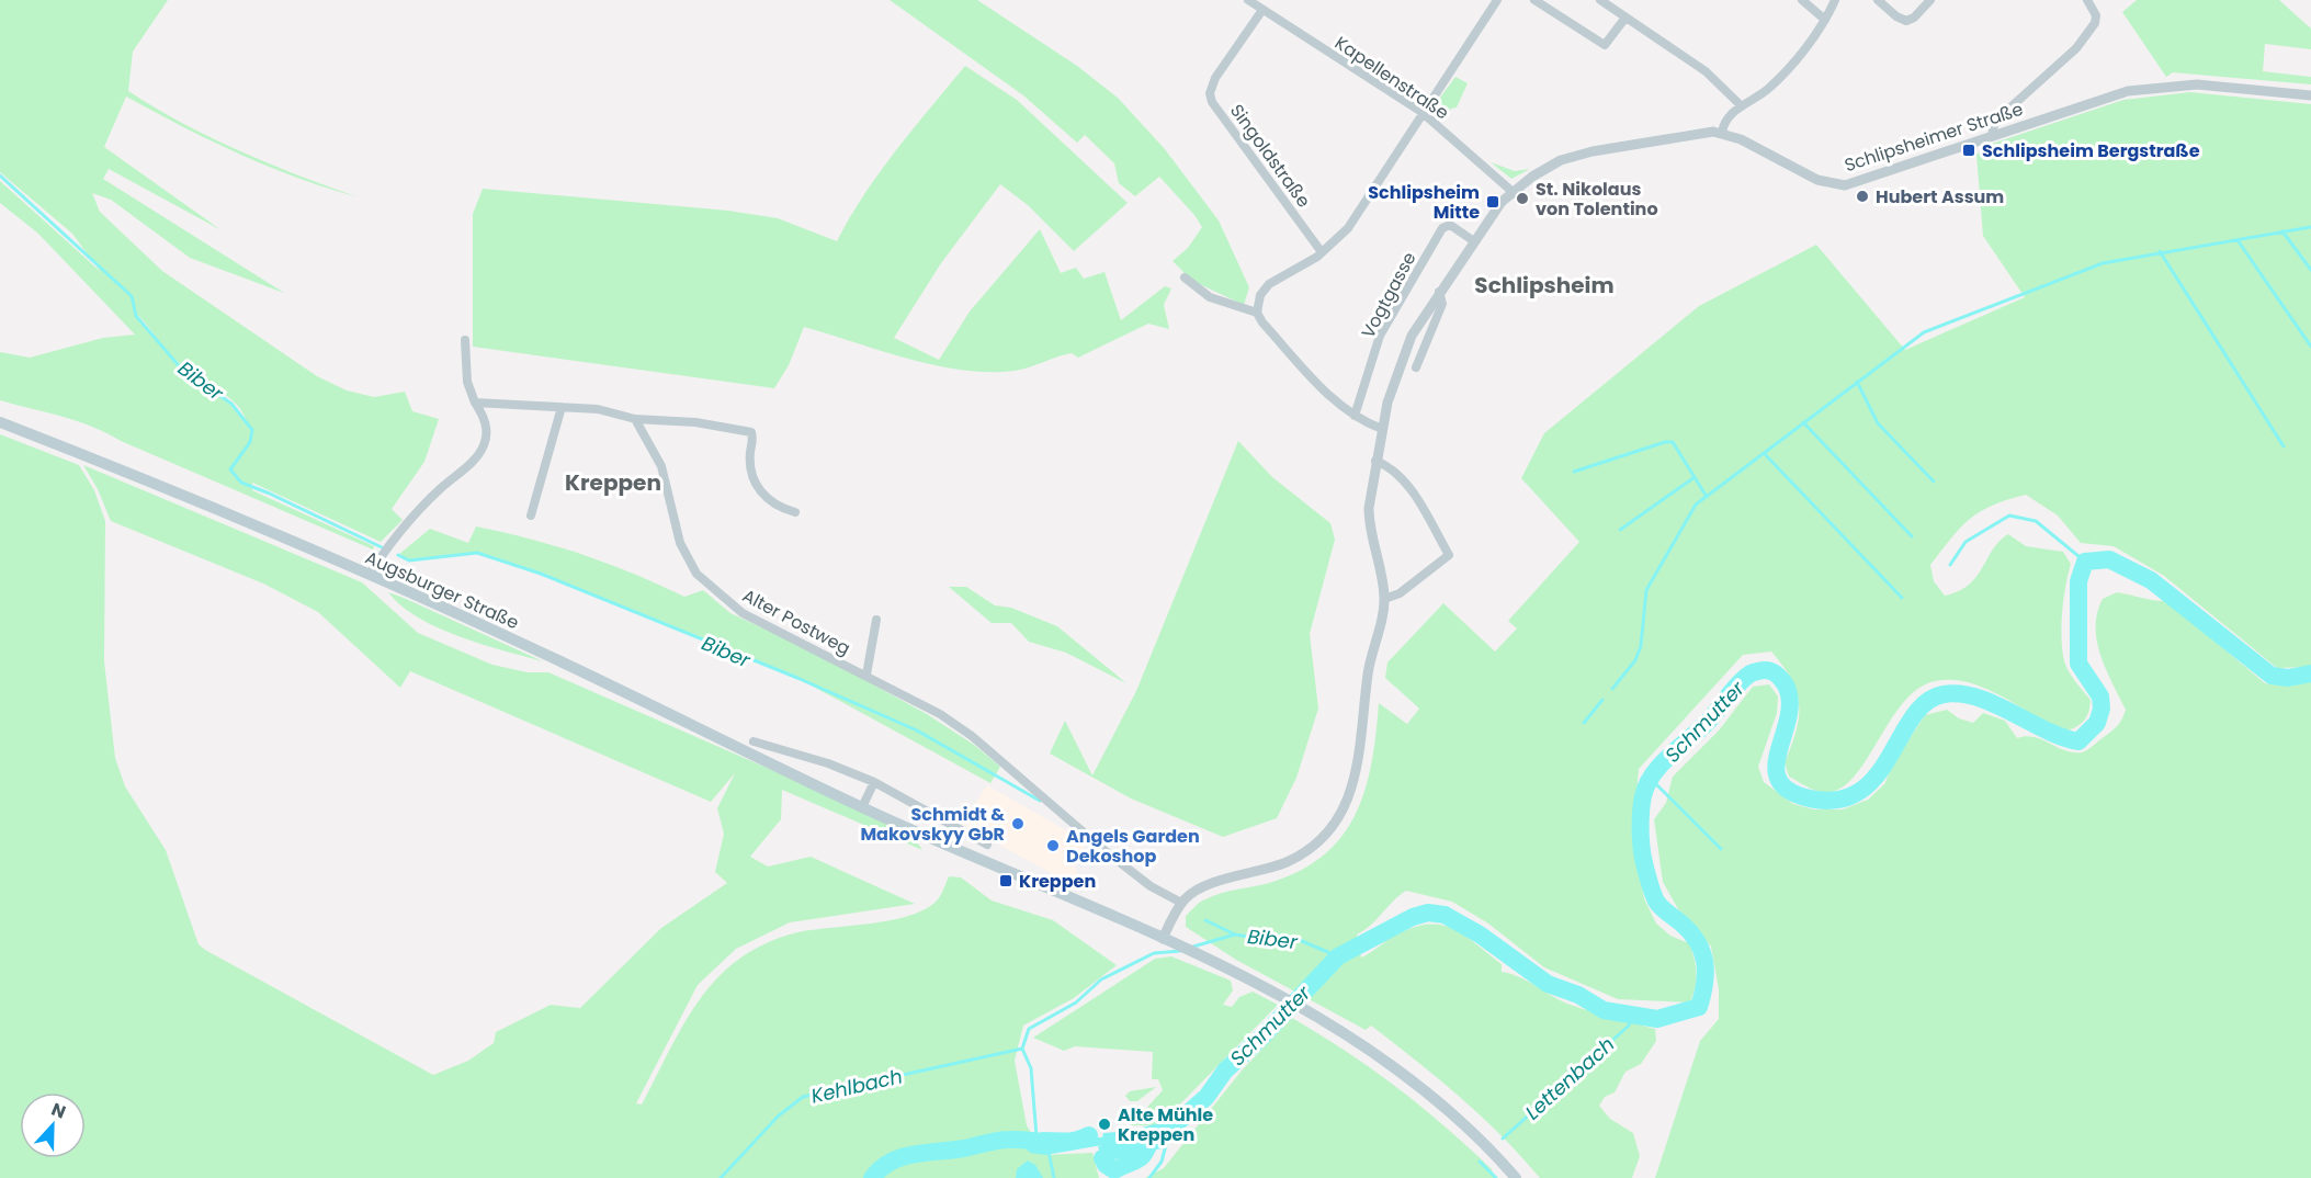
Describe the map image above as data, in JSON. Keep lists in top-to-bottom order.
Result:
{
  "streets": {
    "main road": ["Augsburger Straße"],
    "street": [
      "Kapellenstraße",
      "Schlipsheimer Straße",
      "Singoldstraße",
      "Vogtgasse",
      "Alter Postweg"
    ]
  },
  "crossings": [
    ["Kapellenstraße", "Schlipsheimer Straße"],
    ["Kapellenstraße", "Singoldstraße"],
    ["Schlipsheimer Straße", "Vogtgasse"],
    ["Schlipsheimer Straße", "Augsburger Straße"],
    ["Schlipsheimer Straße", "Alter Postweg"]
  ],
  "districts": ["Schlipsheim", "Kreppen"],
  "water": [
    "Biber",
    "Schmutter",
    "Lettenbach",
    "Kehlbach"
  ],
  "places": {
    "transit": ["Schlipsheim Bergstraße", "Schlipsheim Mitte", "Kreppen"],
    "other": [
      "Hubert Assum",
      "St. Nikolaus von Tolentino",
      "Schmidt & Makovskyy GbR",
      "Angels Garden Dekoshop",
      "Alte Mühle Kreppen"
    ]
  },
  "north": "top"
}
